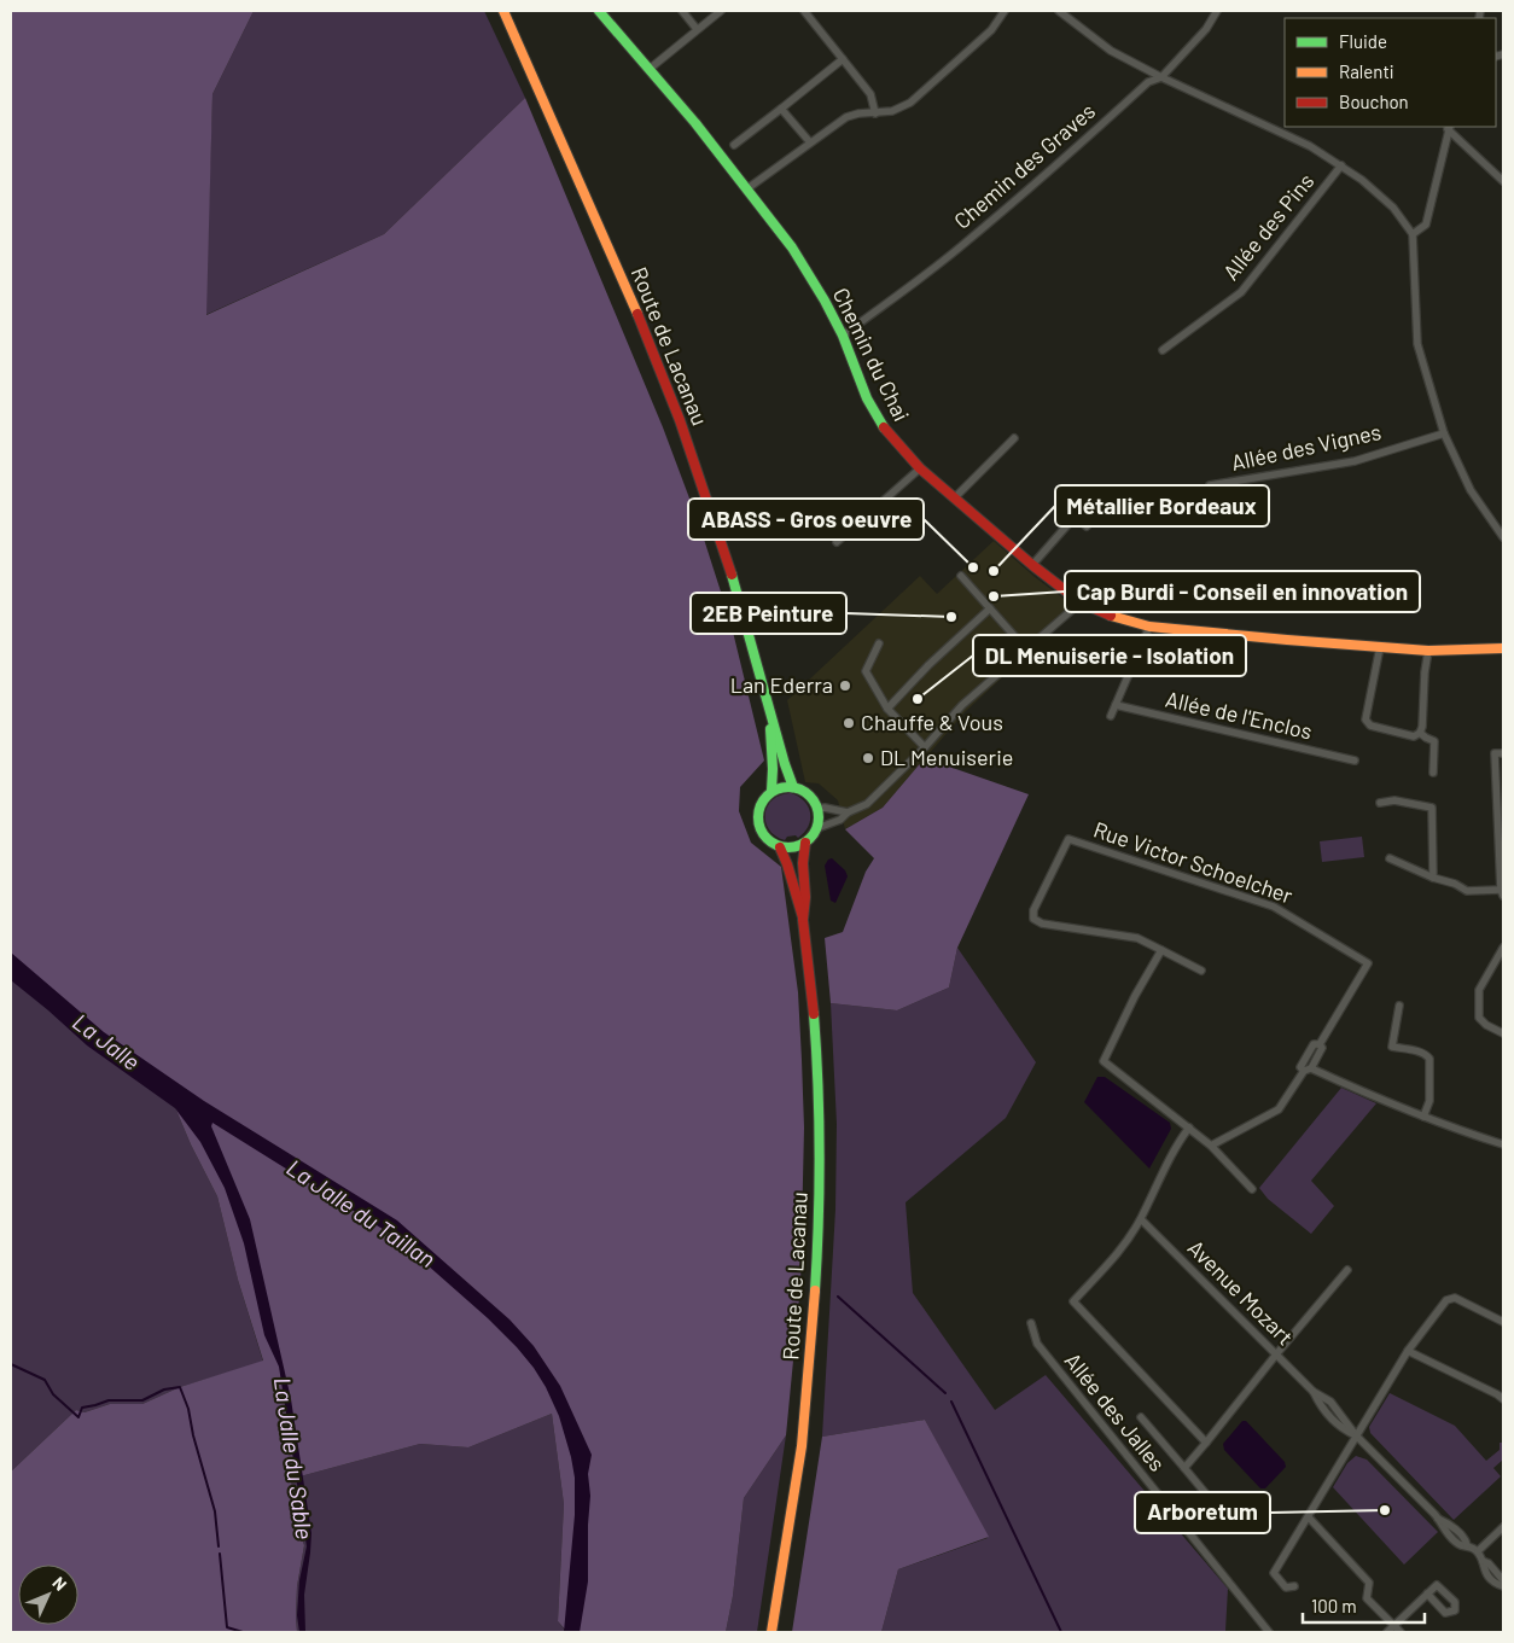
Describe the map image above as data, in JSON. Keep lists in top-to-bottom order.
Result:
{
  "streets": {
    "main road": ["Route de Lacanau", "Chemin du Chai"],
    "street": [
      "Chemin des Graves",
      "Allée des Pins",
      "Allée des Vignes",
      "Allée de l'Enclos",
      "Rue Victor Schoelcher",
      "Avenue Mozart",
      "Allée des Jalles"
    ]
  },
  "crossings": [
    ["Chemin des Graves", "Chemin du Chai"]
  ],
  "water": ["La Jalle", "La Jalle du Taillan", "La Jalle du Sable"],
  "places": [
    "ABASS - Gros oeuvre",
    "Métallier Bordeaux",
    "Cap Burdi - Conseil en innovation",
    "2EB Peinture",
    "Lan Ederra",
    "DL Menuiserie - Isolation",
    "Chauffe & Vous",
    "DL Menuiserie",
    "Arboretum"
  ],
  "legend": ["Fluide", "Ralenti", "Bouchon"],
  "scale_bar": "100 m",
  "north": "top right"
}
